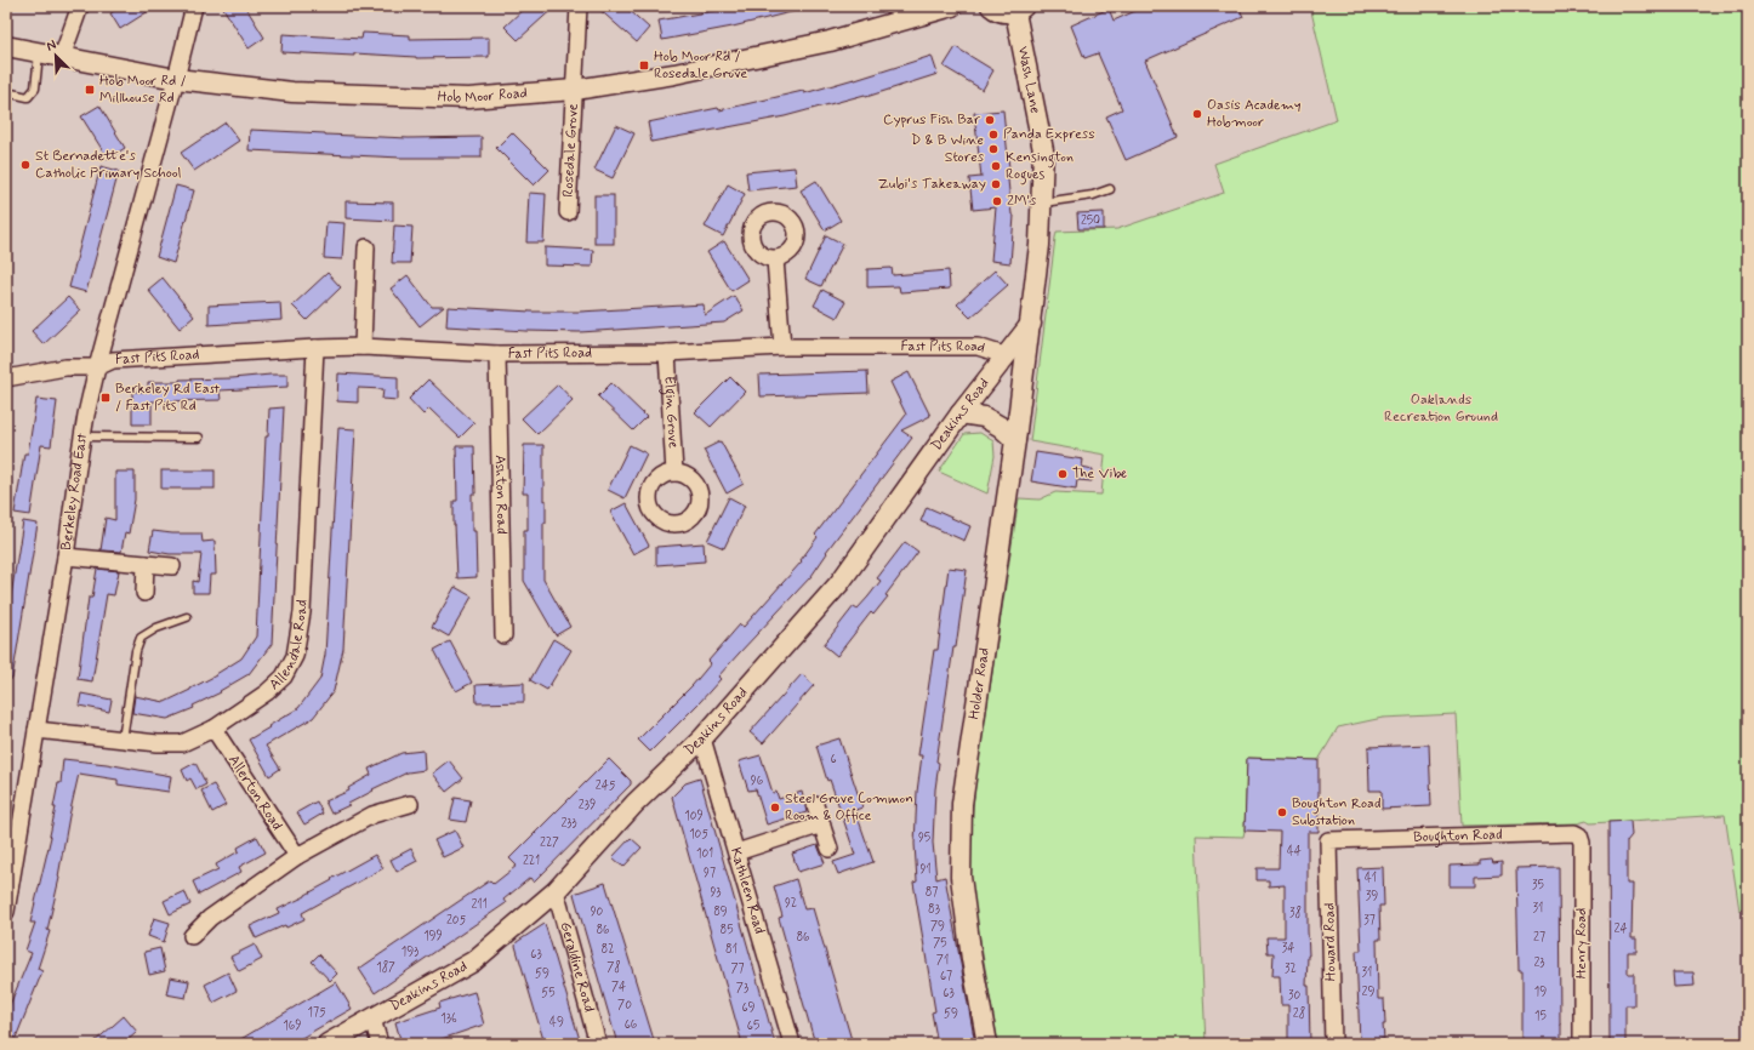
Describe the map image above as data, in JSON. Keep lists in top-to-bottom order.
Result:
{
  "streets": {
    "street": [
      "Wash Lane",
      "Hob Moor Road",
      "Rosedale Grove",
      "Fast Pits Road",
      "Elgin Grove",
      "Deakins Road",
      "Berkeley Road East",
      "Ashton Road",
      "Allendale Road",
      "Holder Road",
      "Allerton Road",
      "Boughton Road",
      "Kathleen Road",
      "Howard Road",
      "Henry Road",
      "Geraldine Road"
    ]
  },
  "crossings": [
    ["Wash Lane", "Deakins Road"],
    ["Wash Lane", "Holder Road"],
    ["Hob Moor Road", "Rosedale Grove"],
    ["Hob Moor Road", "Berkeley Road East"],
    ["Fast Pits Road", "Elgin Grove"],
    ["Fast Pits Road", "Deakins Road"],
    ["Fast Pits Road", "Berkeley Road East"],
    ["Fast Pits Road", "Ashton Road"],
    ["Fast Pits Road", "Allendale Road"],
    ["Deakins Road", "Holder Road"],
    ["Deakins Road", "Kathleen Road"],
    ["Deakins Road", "Geraldine Road"],
    ["Berkeley Road East", "Allendale Road"],
    ["Allendale Road", "Allerton Road"],
    ["Boughton Road", "Howard Road"],
    ["Boughton Road", "Henry Road"]
  ],
  "parks": ["Oaklands Recreation Ground"],
  "places": {
    "transit": ["Hob Moor Rd / Rosedale Grove", "Hob Moor Rd / Millhouse Rd", "Berkeley Rd East / Fast Pits Rd"],
    "other": [
      "Oasis Academy Hobmoor",
      "Cyprus Fish Bar",
      "Panda Express",
      "D & B Wine Stores",
      "St Bernadette's Catholic Primary School",
      "Kensington Rogues",
      "Zubi's Takeaway",
      "2M's",
      "The Vibe",
      "Steel Grove Common Room & Office",
      "Boughton Road Substation"
    ]
  },
  "house_numbers": [
    "250",
    "6",
    "96",
    "245",
    "239",
    "109",
    "233",
    "105",
    "95",
    "227",
    "44",
    "101",
    "221",
    "91",
    "97",
    "41",
    "35",
    "93",
    "87",
    "39",
    "92",
    "211",
    "31",
    "83",
    "90",
    "89",
    "38",
    "205",
    "37",
    "79",
    "24",
    "86",
    "85",
    "199",
    "86",
    "27",
    "75",
    "34",
    "82",
    "81",
    "193",
    "63",
    "71",
    "23",
    "187",
    "78",
    "77",
    "32",
    "31",
    "59",
    "67",
    "74",
    "73",
    "29",
    "19",
    "55",
    "63",
    "30",
    "70",
    "69",
    "175",
    "59",
    "28",
    "15",
    "136",
    "49",
    "66",
    "169",
    "65"
  ],
  "north": "top left"
}
